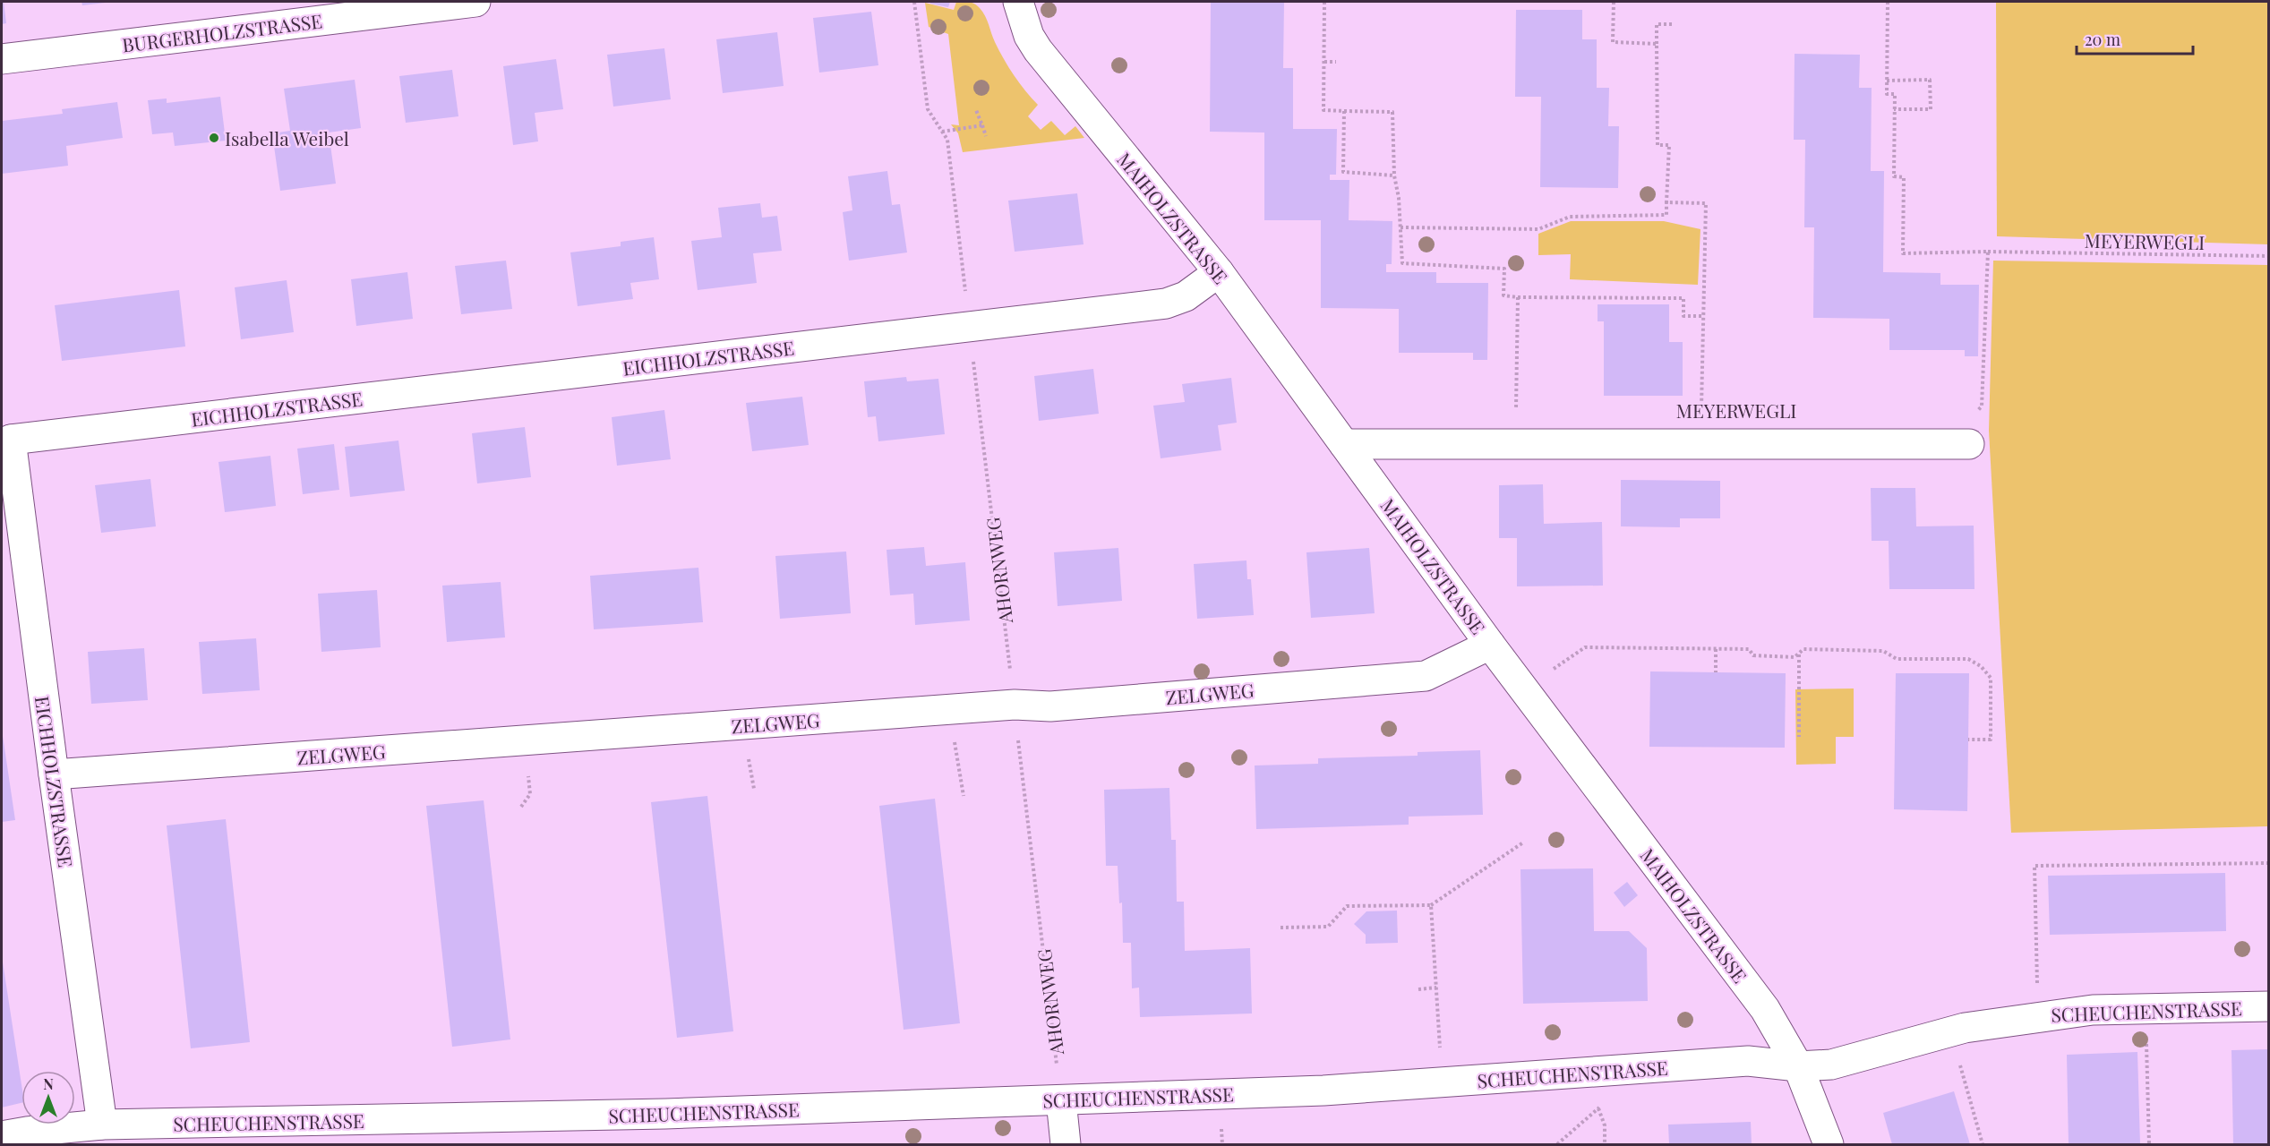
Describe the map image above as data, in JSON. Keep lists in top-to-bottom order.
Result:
{
  "streets": {
    "street": [
      "BURGERHOLZSTRASSE",
      "MAIHOLZSTRASSE",
      "EICHHOLZSTRASSE",
      "ZELGWEG",
      "SCHEUCHENSTRASSE"
    ],
    "path": ["MEYERWEGLI", "AHORNWEG"]
  },
  "crossings": [
    ["MAIHOLZSTRASSE", "EICHHOLZSTRASSE"],
    ["MAIHOLZSTRASSE", "ZELGWEG"],
    ["MAIHOLZSTRASSE", "SCHEUCHENSTRASSE"],
    ["EICHHOLZSTRASSE", "AHORNWEG"],
    ["EICHHOLZSTRASSE", "ZELGWEG"],
    ["EICHHOLZSTRASSE", "SCHEUCHENSTRASSE"],
    ["AHORNWEG", "ZELGWEG"],
    ["AHORNWEG", "SCHEUCHENSTRASSE"]
  ],
  "places": ["Isabella Weibel"],
  "scale_bar": "20 m",
  "north": "top"
}
